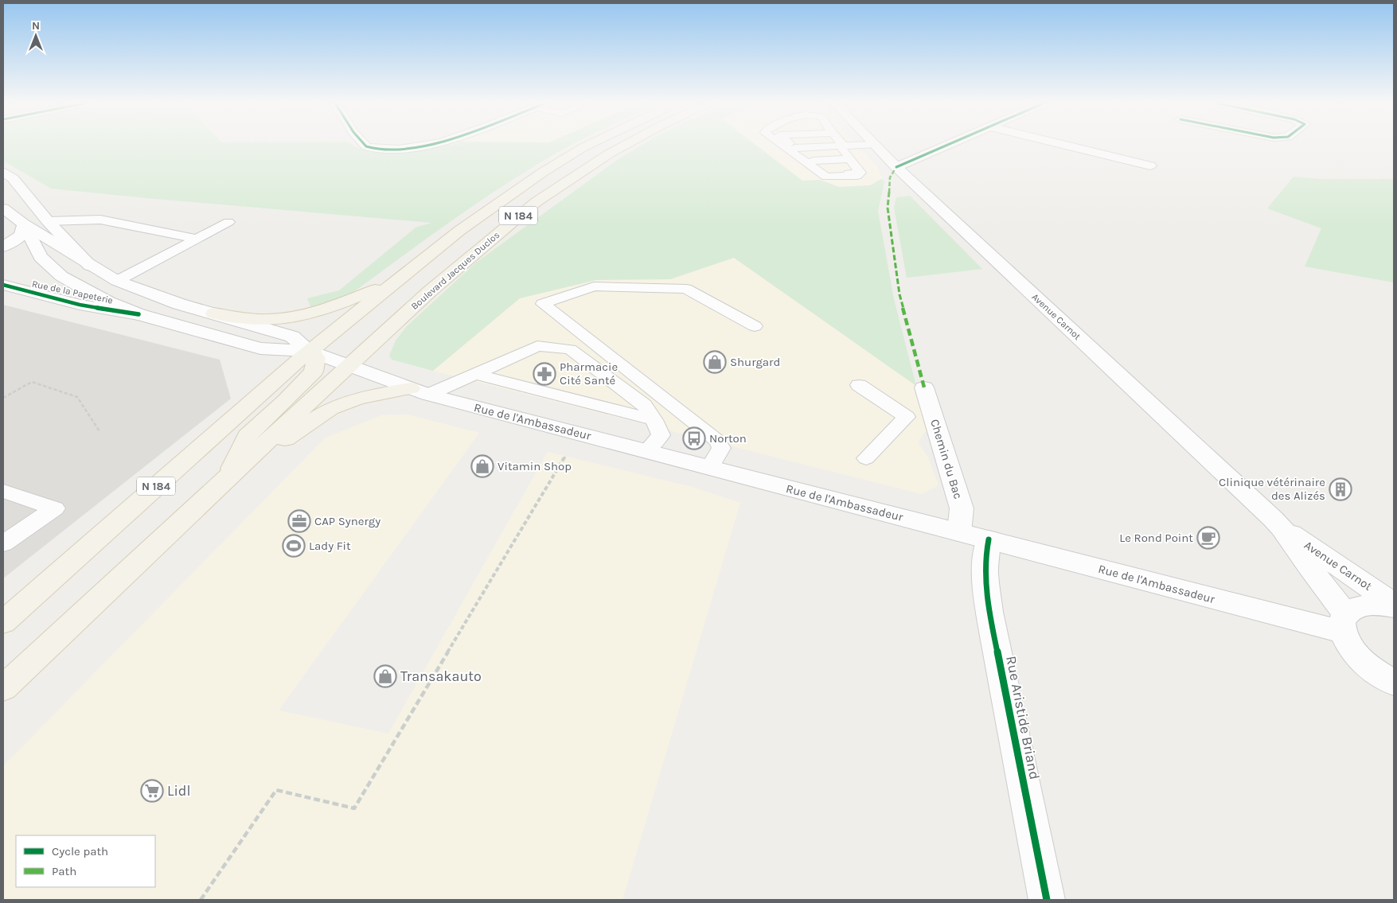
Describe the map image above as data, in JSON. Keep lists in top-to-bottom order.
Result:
{
  "streets": {
    "main road": [
      "N 184",
      "Boulevard Jacques Duclos",
      "Rue de la Papeterie",
      "Avenue Carnot",
      "Rue de l'Ambassadeur",
      "Chemin du Bac",
      "Rue Aristide Briand"
    ]
  },
  "crossings": [
    ["N 184", "Boulevard Jacques Duclos"],
    ["N 184", "Rue de l'Ambassadeur"],
    ["Boulevard Jacques Duclos", "Rue de l'Ambassadeur"],
    ["Avenue Carnot", "Rue de l'Ambassadeur"],
    ["Rue de l'Ambassadeur", "Chemin du Bac"],
    ["Rue de l'Ambassadeur", "Rue Aristide Briand"]
  ],
  "places": {
    "shop": ["Shurgard", "Vitamin Shop", "Transakauto"],
    "pharmacy": ["Pharmacie Cité Santé"],
    "bus stop": ["Norton"],
    "building": ["Clinique vétérinaire des Alizés"],
    "office": ["CAP Synergy"],
    "cafe": ["Le Rond Point"],
    "sports": ["Lady Fit"],
    "supermarket": ["Lidl"]
  },
  "legend": ["Cycle path", "Path"],
  "north": "top"
}
